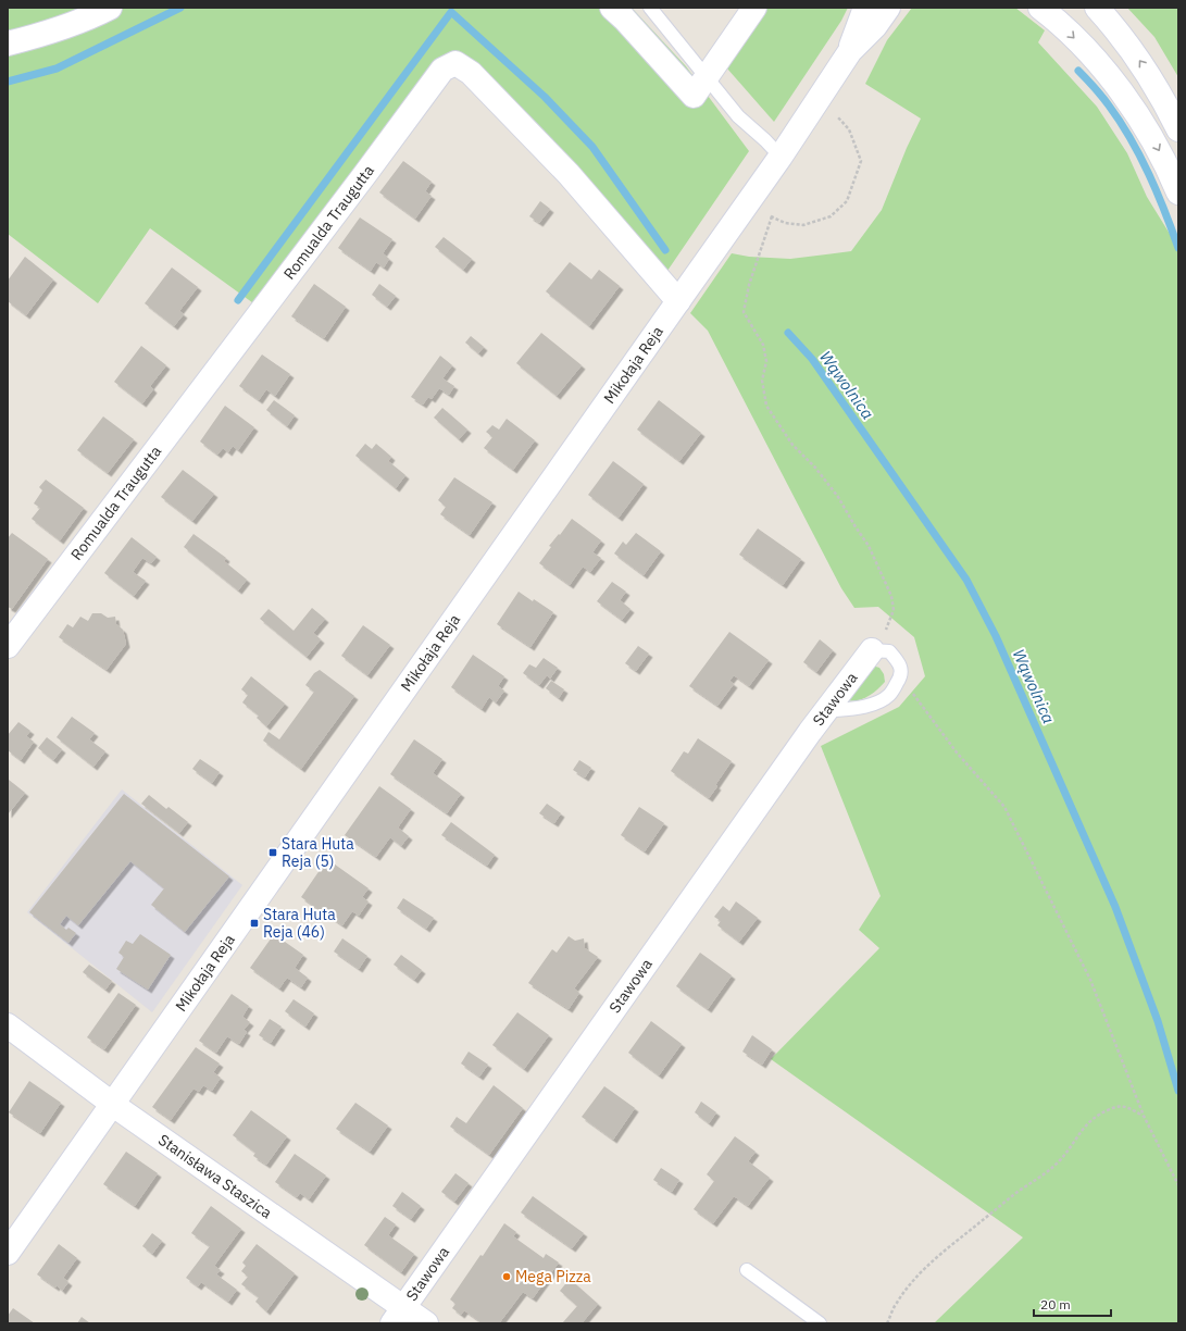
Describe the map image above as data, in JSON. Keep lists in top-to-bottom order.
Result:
{
  "streets": {
    "street": [
      "Romualda Traugutta",
      "Mikołaja Reja",
      "Stawowa",
      "Stanisława Staszica"
    ]
  },
  "crossings": [
    ["Romualda Traugutta", "Mikołaja Reja"],
    ["Mikołaja Reja", "Stanisława Staszica"],
    ["Stawowa", "Stanisława Staszica"]
  ],
  "water": ["Wąwolnica"],
  "places": {
    "transit": ["Stara Huta Reja (5)", "Stara Huta Reja (46)"],
    "other": ["Mega Pizza"]
  },
  "scale_bar": "20 m"
}
